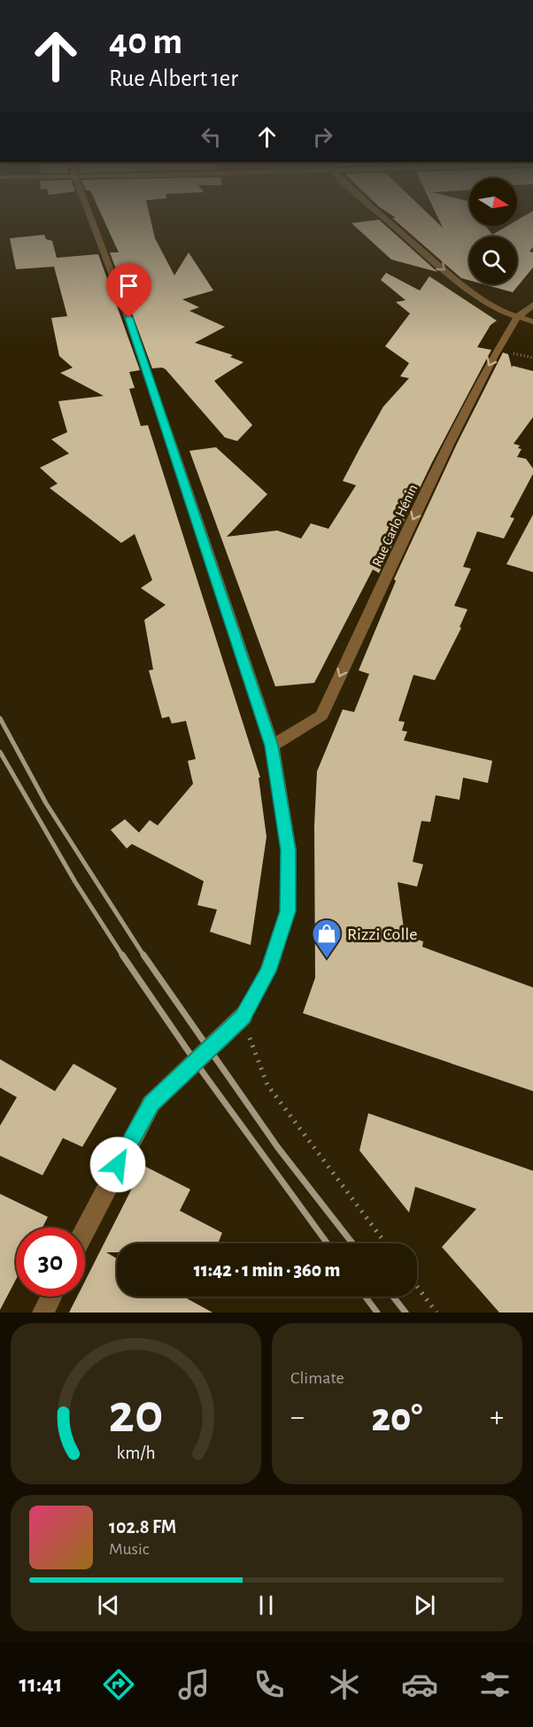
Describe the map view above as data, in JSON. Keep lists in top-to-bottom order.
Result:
{
  "streets": {
    "street": ["Rue Carlo Hénin"]
  },
  "one_way": ["Rue Carlo Hénin"],
  "places": {
    "shop": ["Rizzi Colle"]
  },
  "north": "right",
  "page": {
    "turn": ["40 m", "Rue Albert 1er"],
    "limit": "30",
    "trip": "11:42 · 1 min · 360 m",
    "tile": "Climate",
    "heat": ["−", "20°", "+"],
    "song": ["102.8 FM", "Music"],
    "tabs": "11:41",
    "gauge": ["20", "km/h"]
  }
}
